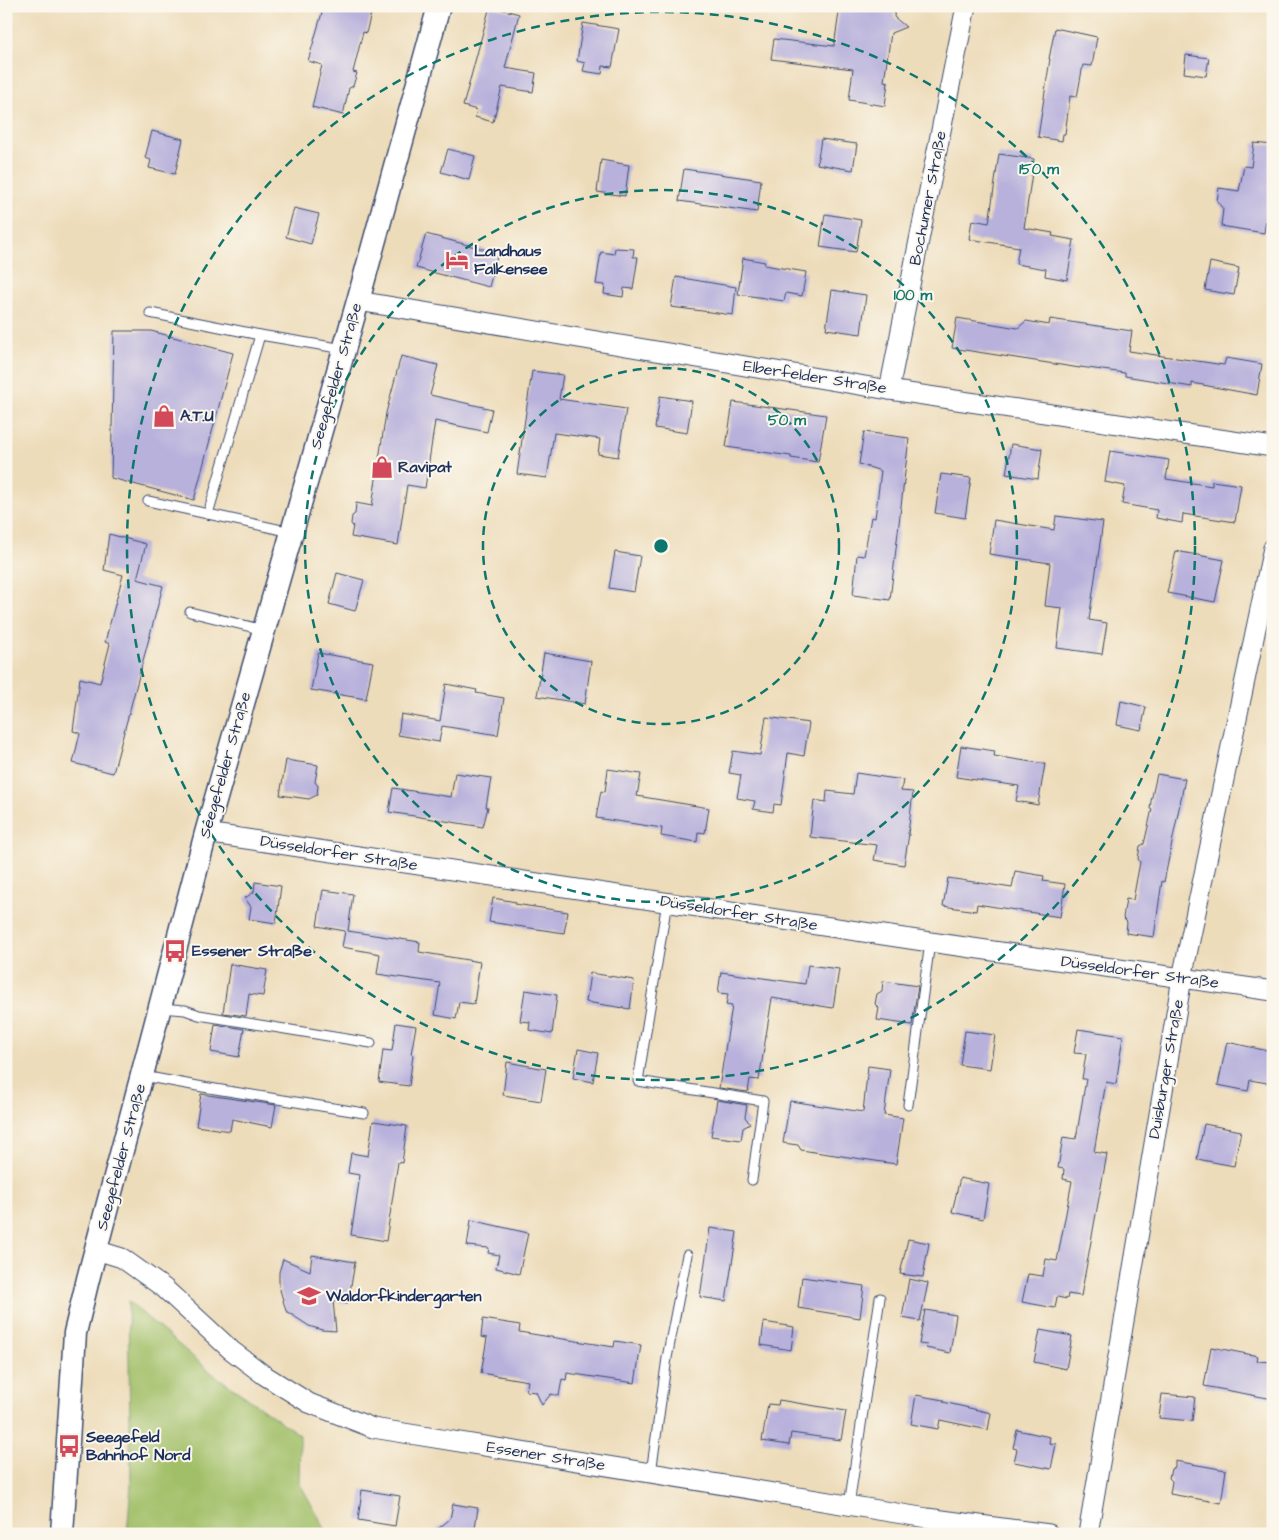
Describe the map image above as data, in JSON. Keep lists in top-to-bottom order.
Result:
{
  "streets": {
    "street": [
      "Bochumer Straße",
      "Seegefelder Straße",
      "Elberfelder Straße",
      "Düsseldorfer Straße",
      "Duisburger Straße",
      "Essener Straße"
    ]
  },
  "crossings": [
    ["Bochumer Straße", "Elberfelder Straße"],
    ["Seegefelder Straße", "Elberfelder Straße"],
    ["Seegefelder Straße", "Düsseldorfer Straße"],
    ["Seegefelder Straße", "Essener Straße"],
    ["Düsseldorfer Straße", "Duisburger Straße"]
  ],
  "places": {
    "hotel": ["Landhaus Falkensee"],
    "shop": ["A.T.U", "Ravipat"],
    "bus stop": ["Essener Straße", "Seegefeld Bahnhof Nord"],
    "school or university": ["Waldorfkindergarten"]
  },
  "rings": ["150 m", "100 m", "50 m"]
}
